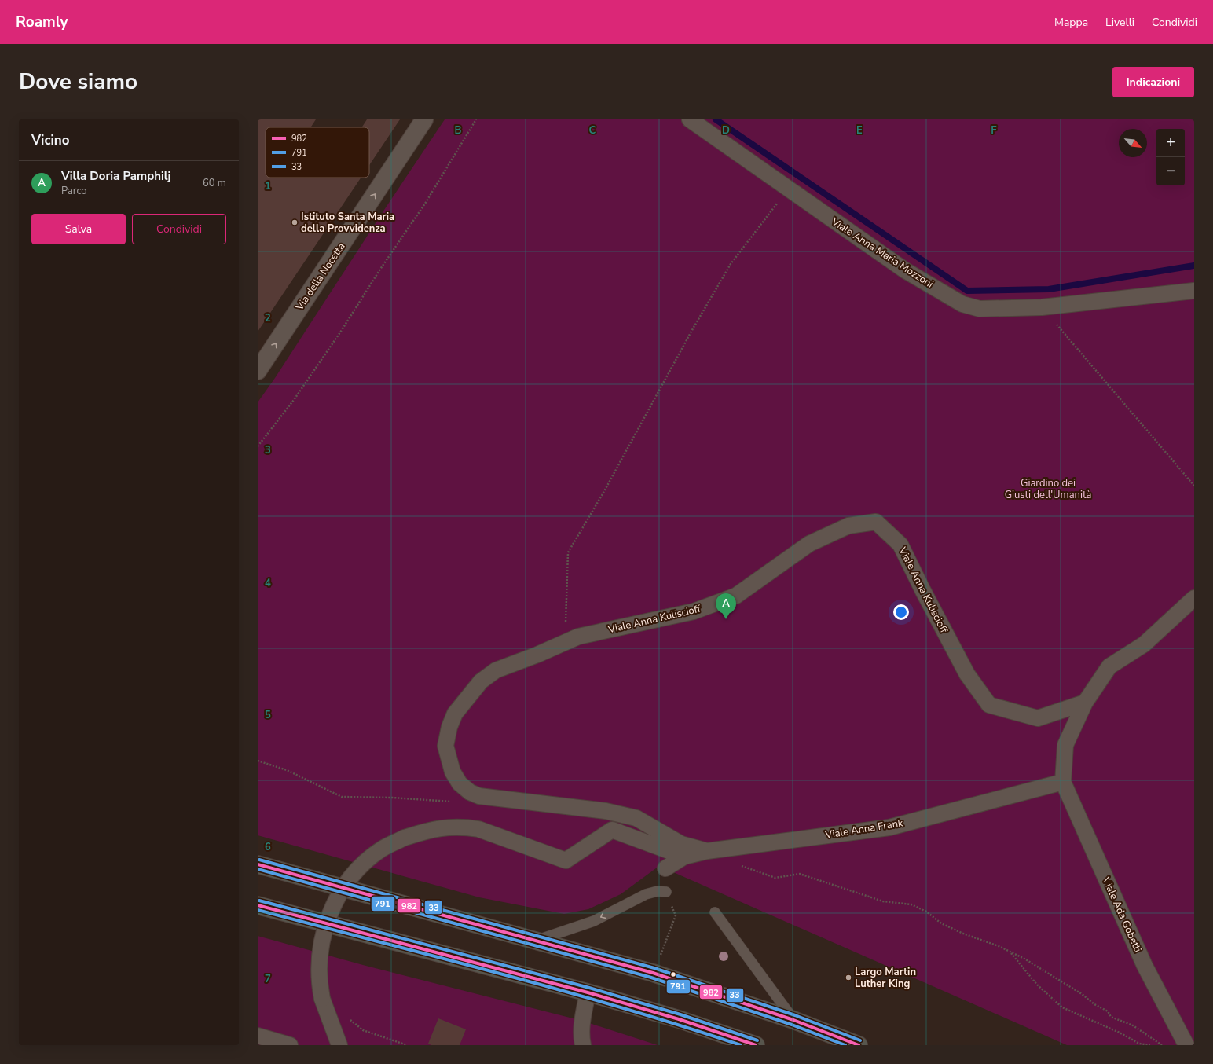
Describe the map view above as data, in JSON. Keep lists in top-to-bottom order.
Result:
{
  "streets": {
    "street": [
      "Viale Anna Maria Mozzoni",
      "Via della Nocetta",
      "Viale Anna Kuliscioff",
      "Viale Anna Frank",
      "Viale Ada Gobetti"
    ]
  },
  "crossings": [
    ["Viale Anna Kuliscioff", "Viale Anna Frank"],
    ["Viale Anna Frank", "Viale Ada Gobetti"]
  ],
  "one_way": ["Via della Nocetta"],
  "parks": ["Giardino dei Giusti dell'Umanità"],
  "places": ["Istituto Santa Maria della Provvidenza", "Largo Martin Luther King"],
  "lines": ["transit line 33", "transit line 982", "transit line 791"],
  "legend": ["982", "791", "33"],
  "north": "bottom right",
  "page": {
    "header": "Roamly",
    "nav": ["Mappa", "Livelli", "Condividi"],
    "title": "Dove siamo",
    "buttons": [
      "Indicazioni",
      ["Salva", "Condividi"]
    ],
    "heading": "Vicino",
    "map_buttons": ["+", "−"],
    "list": [
      {
        "mark": "A",
        "name": "Villa Doria Pamphilj",
        "note": "Parco",
        "value": "60 m"
      }
    ],
    "pins": "A"
  },
  "grid": {
    "columns": [
      "B",
      "C",
      "D",
      "E",
      "F"
    ],
    "rows": [
      "1",
      "2",
      "3",
      "4",
      "5",
      "6",
      "7"
    ]
  }
}
